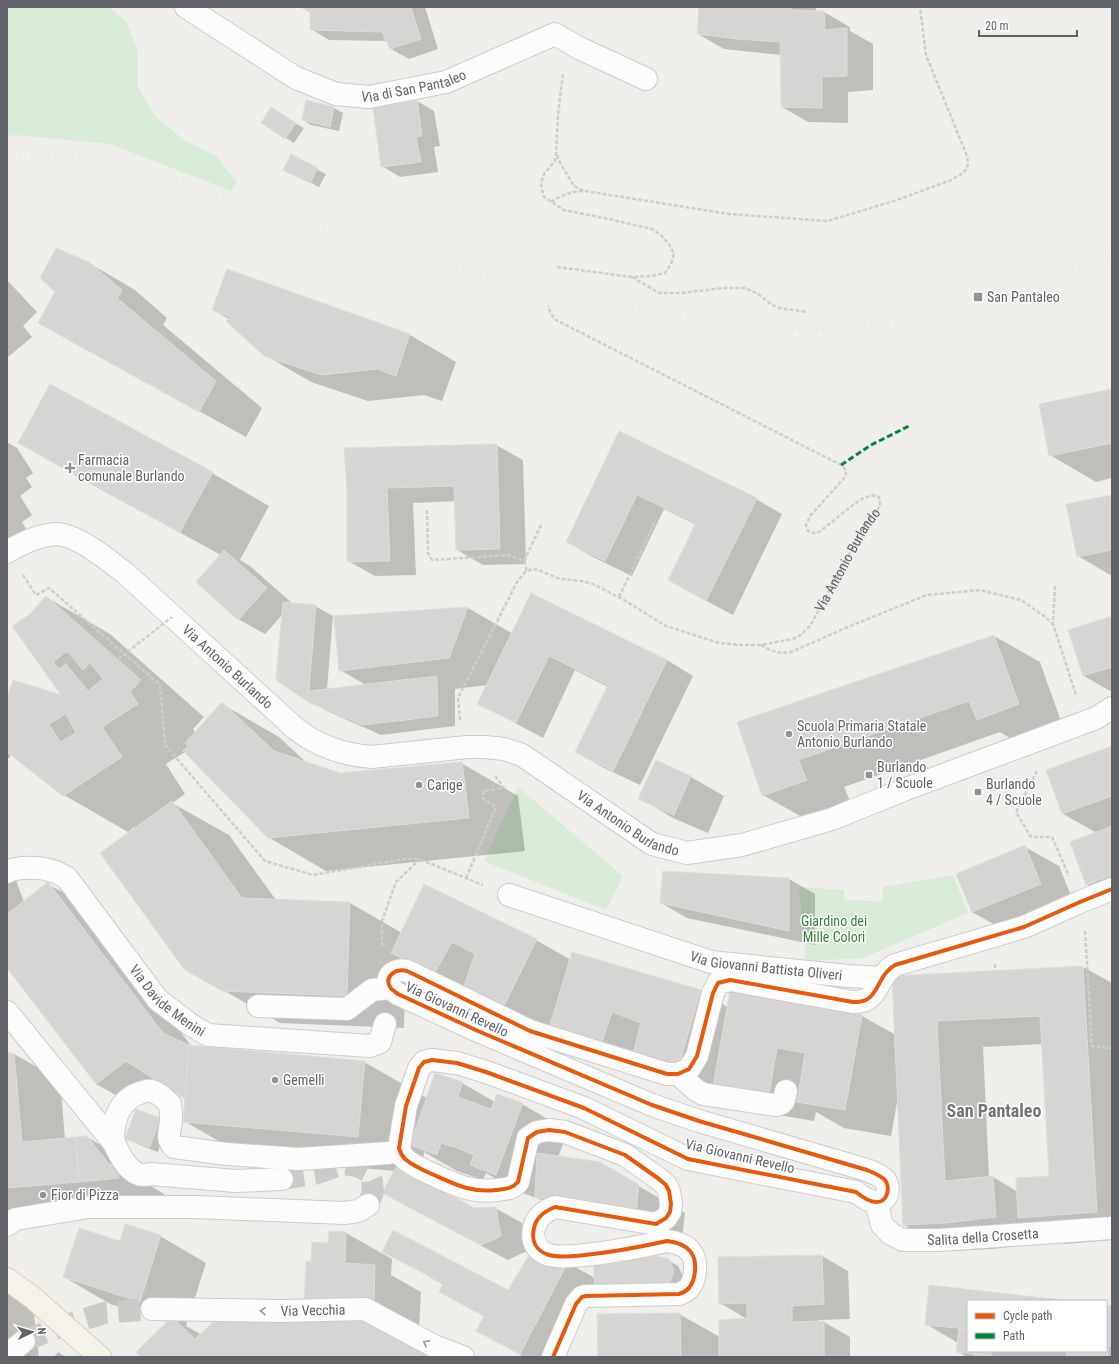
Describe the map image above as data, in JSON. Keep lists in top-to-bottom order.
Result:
{
  "streets": {
    "street": [
      "Via di San Pantaleo",
      "Via Antonio Burlando",
      "Via Giovanni Battista Oliveri",
      "Via Davide Menini",
      "Via Giovanni Revello",
      "Salita della Crosetta",
      "Via Vecchia"
    ]
  },
  "crossings": [
    ["Via Giovanni Revello", "Salita della Crosetta"]
  ],
  "districts": ["San Pantaleo"],
  "parks": ["Giardino dei Mille Colori"],
  "places": {
    "transit": ["San Pantaleo", "Burlando 1 / Scuole", "Burlando 4 / Scuole"],
    "health": ["Farmacia comunale Burlando"],
    "other": [
      "Scuola Primaria Statale Antonio Burlando",
      "Carige",
      "Gemelli",
      "Fior di Pizza"
    ]
  },
  "legend": ["Cycle path", "Path"],
  "scale_bar": "20 m",
  "north": "right"
}
